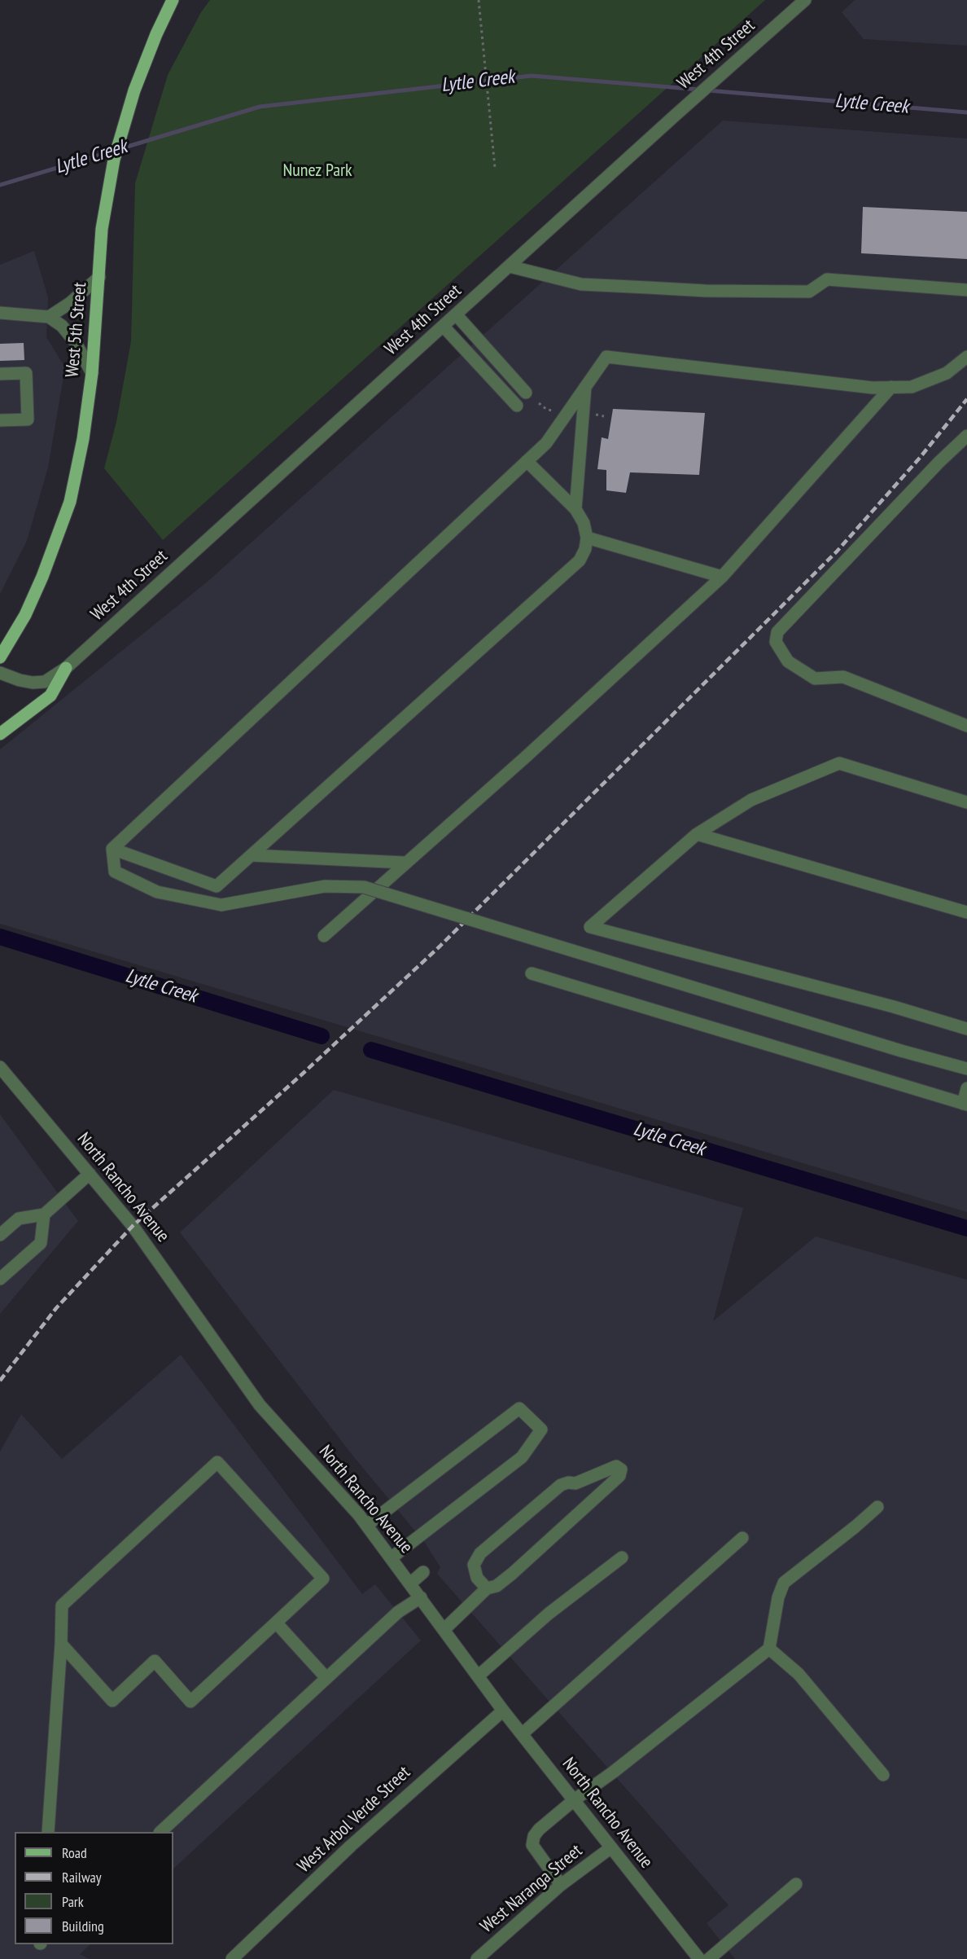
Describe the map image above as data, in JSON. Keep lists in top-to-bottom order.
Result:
{
  "streets": {
    "main road": ["West 5th Street"],
    "street": [
      "West 4th Street",
      "North Rancho Avenue",
      "West Arbol Verde Street",
      "West Naranga Street"
    ]
  },
  "crossings": [
    ["North Rancho Avenue", "West Arbol Verde Street"],
    ["North Rancho Avenue", "West Naranga Street"]
  ],
  "water": ["Lytle Creek"],
  "parks": ["Nunez Park"],
  "legend": [
    "Road",
    "Railway",
    "Park",
    "Building"
  ]
}
